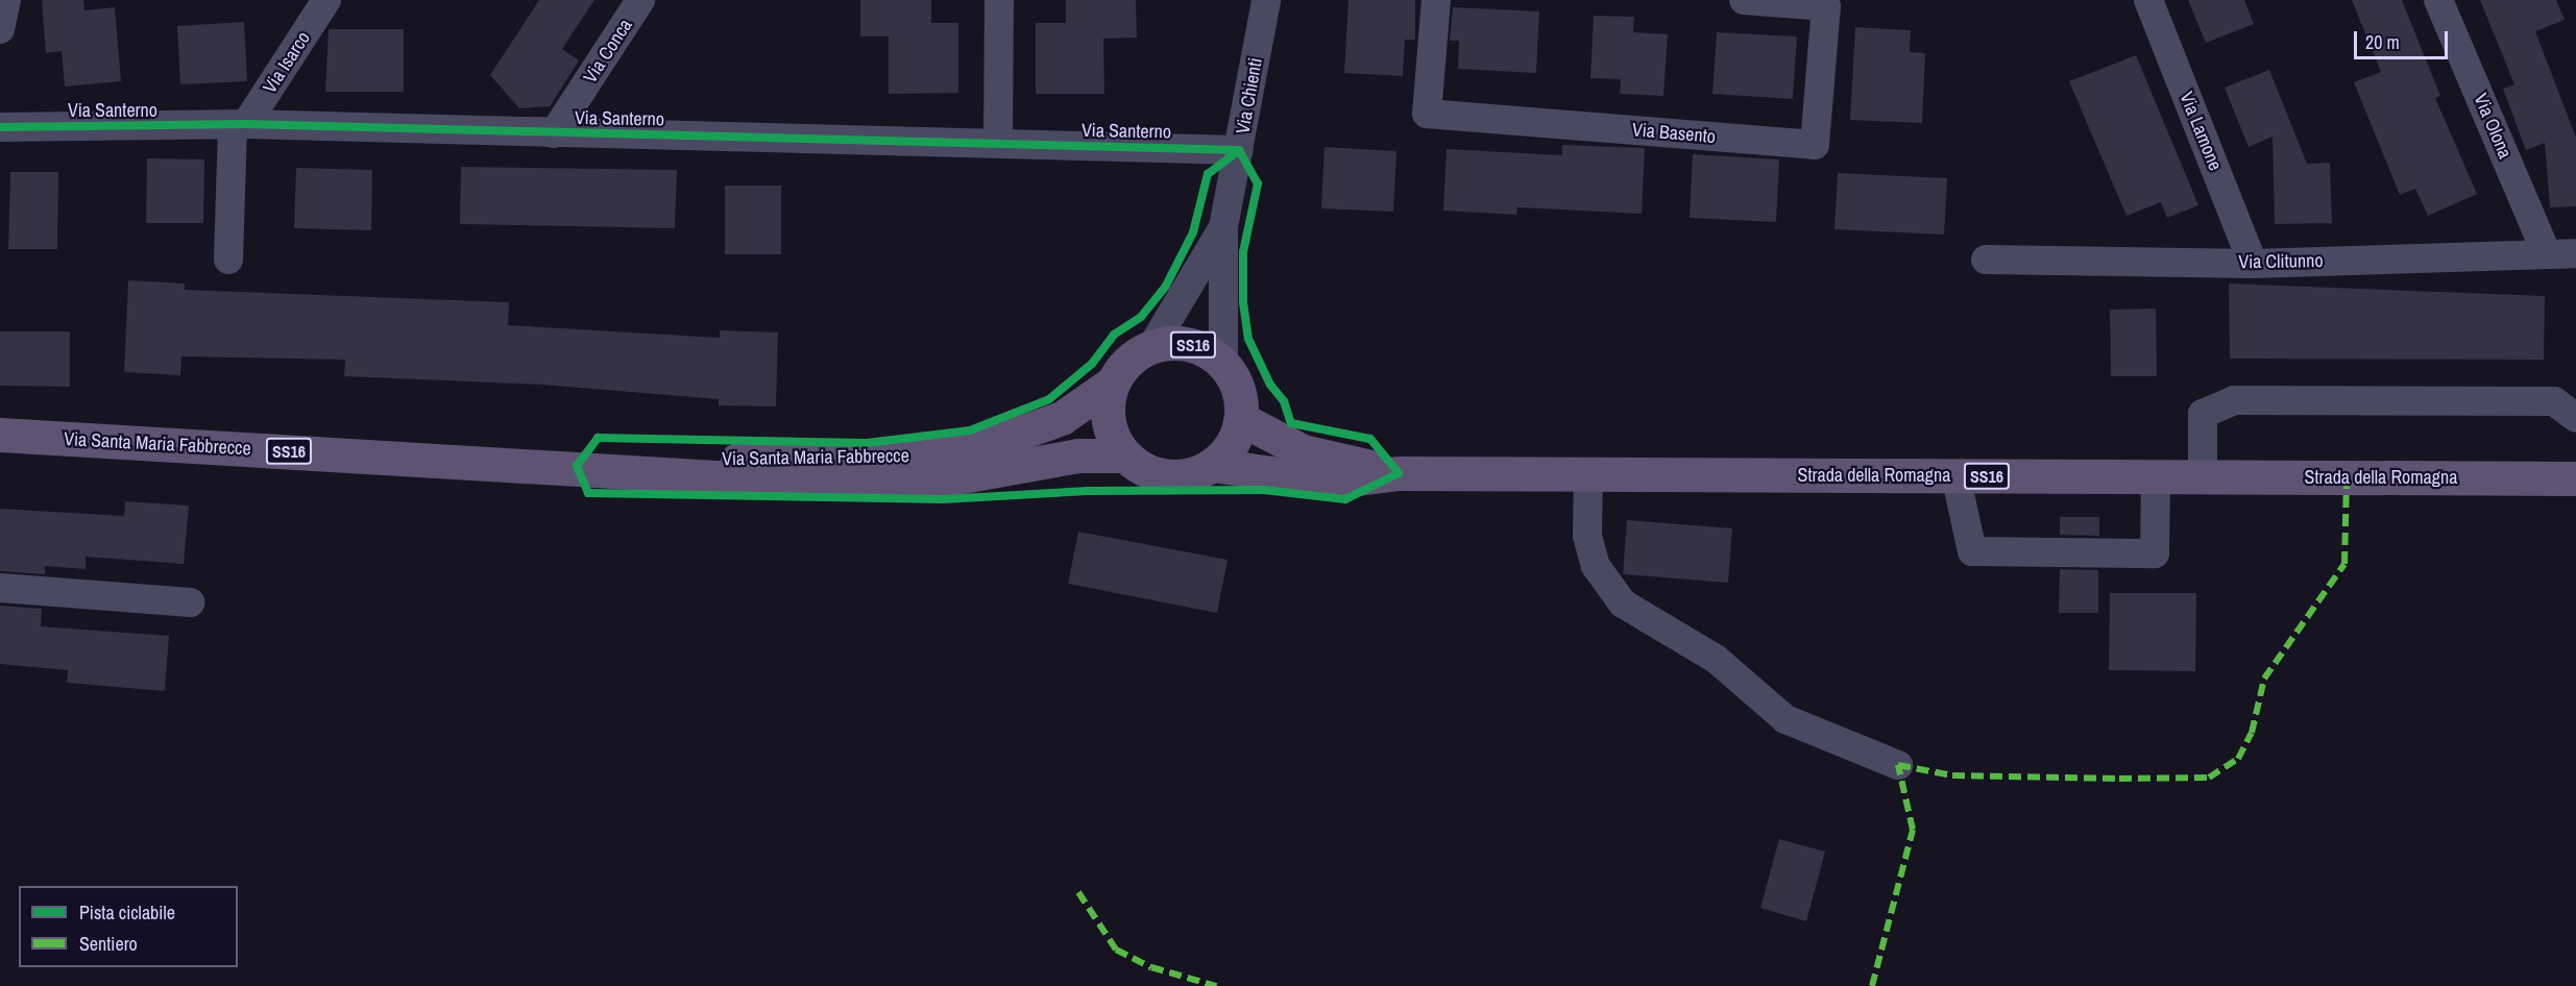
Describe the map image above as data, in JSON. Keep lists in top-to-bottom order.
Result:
{
  "streets": {
    "main road": ["SS16", "Via Santa Maria Fabbrecce", "Strada della Romagna"],
    "street": [
      "Via Conca",
      "Via Isarco",
      "Via Chienti",
      "Via Santerno",
      "Via Olona",
      "Via Lamone",
      "Via Basento",
      "Via Clitunno"
    ]
  },
  "crossings": [
    ["Via Conca", "Via Santerno"],
    ["Via Isarco", "Via Santerno"],
    ["Via Chienti", "Via Santerno"],
    ["Via Chienti", "SS16"],
    ["Via Chienti", "Via Santa Maria Fabbrecce"],
    ["Via Chienti", "Strada della Romagna"],
    ["Via Olona", "Via Clitunno"],
    ["Via Lamone", "Via Clitunno"],
    ["SS16", "Via Santa Maria Fabbrecce"],
    ["SS16", "Strada della Romagna"],
    ["Via Santa Maria Fabbrecce", "Strada della Romagna"]
  ],
  "legend": ["Pista ciclabile", "Sentiero"],
  "scale_bar": "20 m"
}
